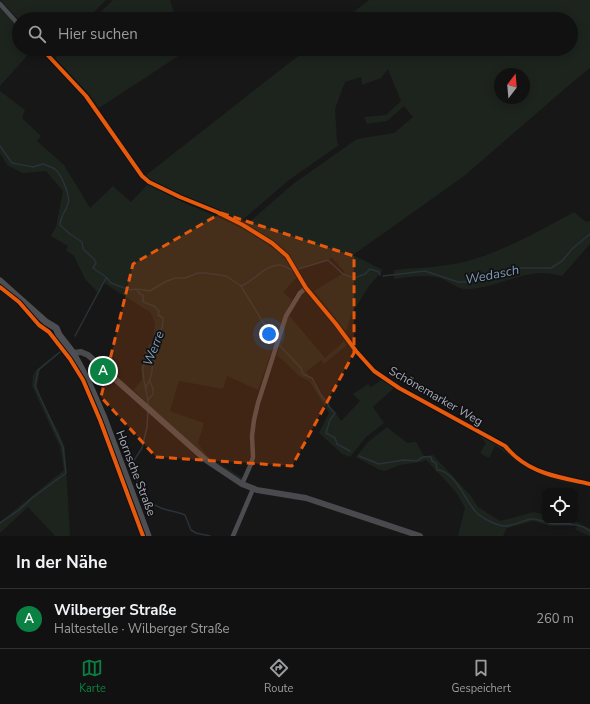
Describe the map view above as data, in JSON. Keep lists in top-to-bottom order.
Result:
{
  "streets": {
    "main road": ["Hornsche Straße"],
    "street": ["Schönemarker Weg"]
  },
  "water": ["Wedasch", "Werre"],
  "north": "top",
  "page": {
    "search": "Hier suchen",
    "pins": "A",
    "heading": "In der Nähe",
    "list": [
      {
        "mark": "A",
        "name": "Wilberger Straße",
        "note": "Haltestelle · Wilberger Straße",
        "value": "260 m"
      }
    ],
    "nav": ["Karte", "Route", "Gespeichert"]
  }
}
